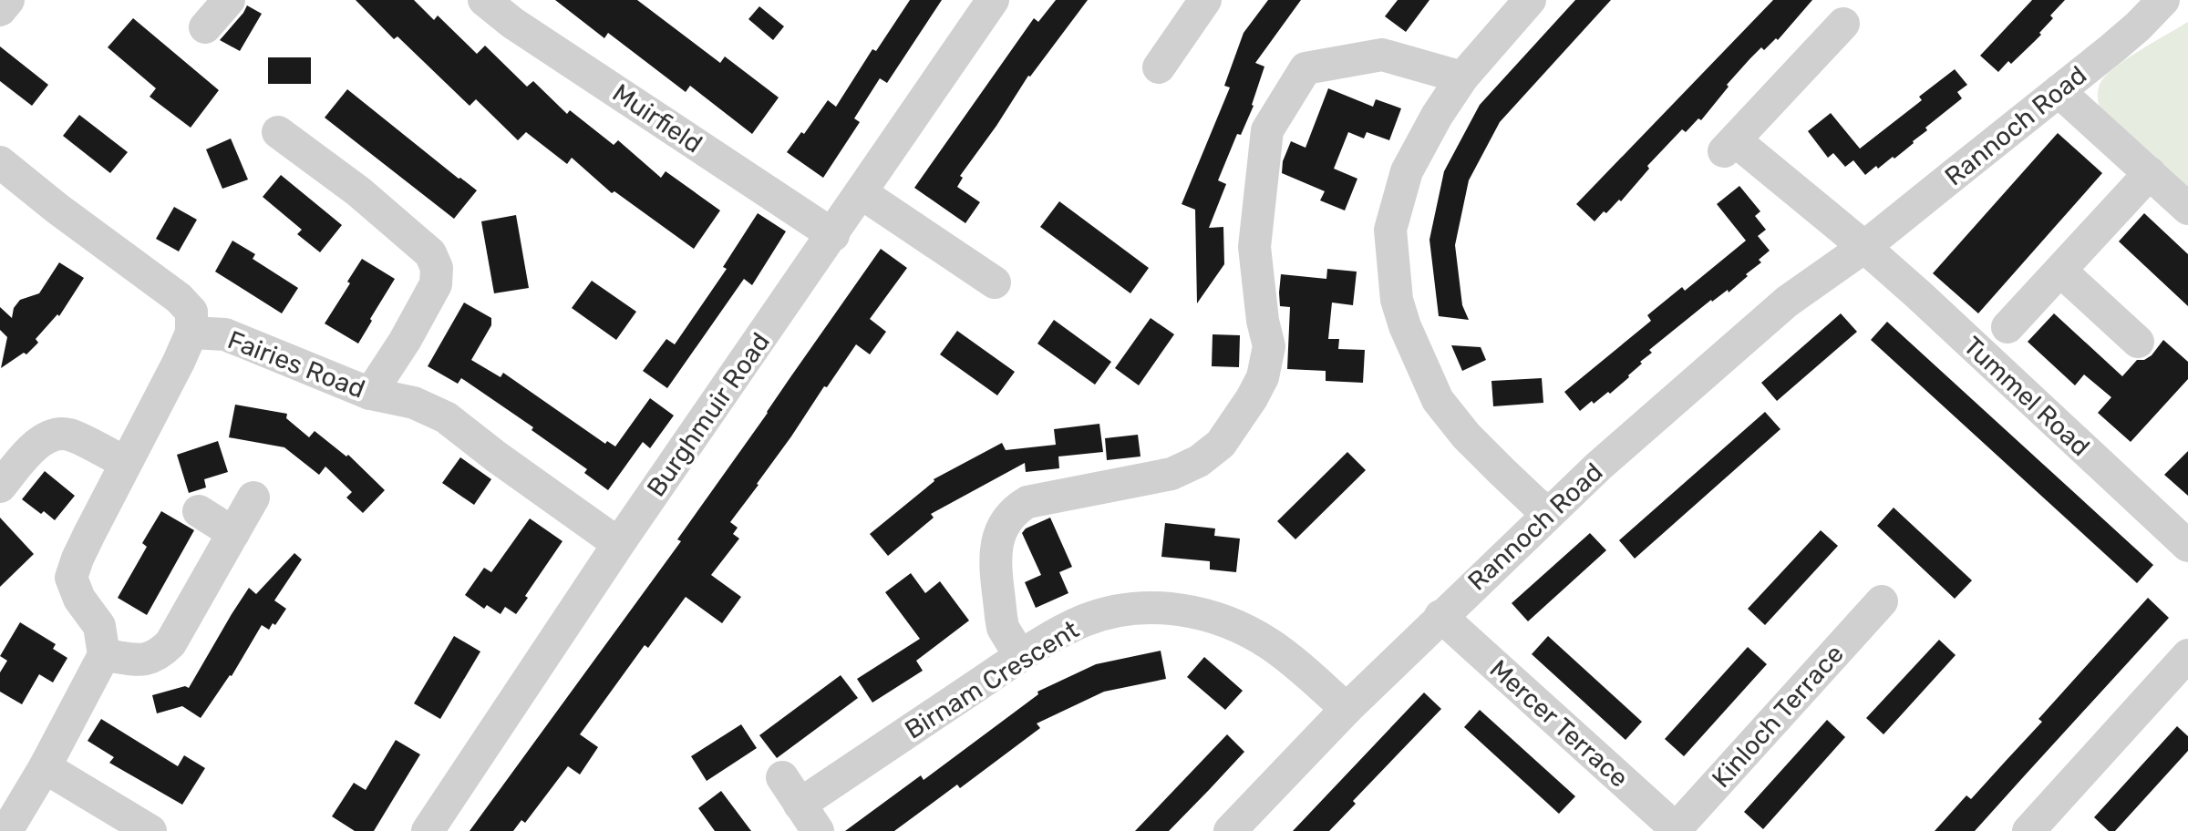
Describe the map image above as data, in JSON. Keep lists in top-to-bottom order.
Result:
{
  "streets": {
    "street": [
      "Muirfield",
      "Rannoch Road",
      "Fairies Road",
      "Tummel Road",
      "Burghmuir Road",
      "Birnam Crescent",
      "Kinloch Terrace",
      "Mercer Terrace"
    ]
  },
  "crossings": [
    ["Muirfield", "Burghmuir Road"],
    ["Rannoch Road", "Tummel Road"],
    ["Rannoch Road", "Birnam Crescent"],
    ["Rannoch Road", "Mercer Terrace"],
    ["Fairies Road", "Burghmuir Road"],
    ["Kinloch Terrace", "Mercer Terrace"]
  ]
}
